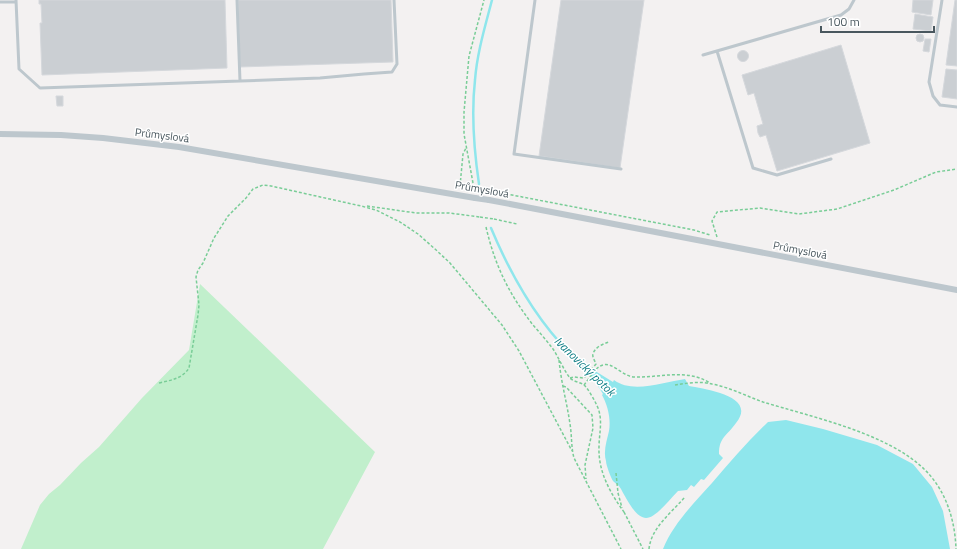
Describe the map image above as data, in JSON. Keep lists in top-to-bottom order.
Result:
{
  "streets": {
    "street": ["Průmyslová"]
  },
  "water": ["Ivanovický potok"],
  "scale_bar": "100 m"
}
